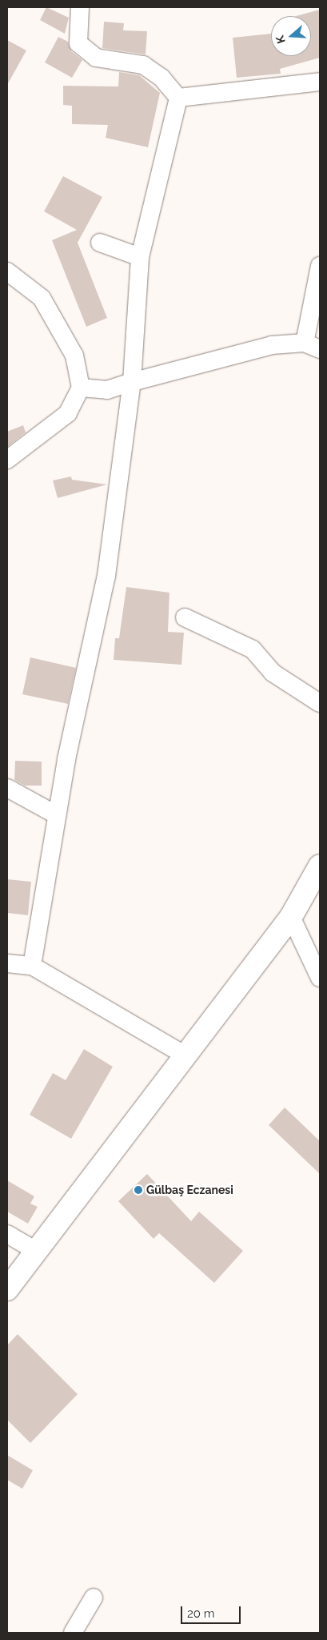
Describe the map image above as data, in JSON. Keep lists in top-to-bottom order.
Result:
{
  "places": ["Gülbaş Eczanesi"],
  "scale_bar": "20 m",
  "north": "left"
}
